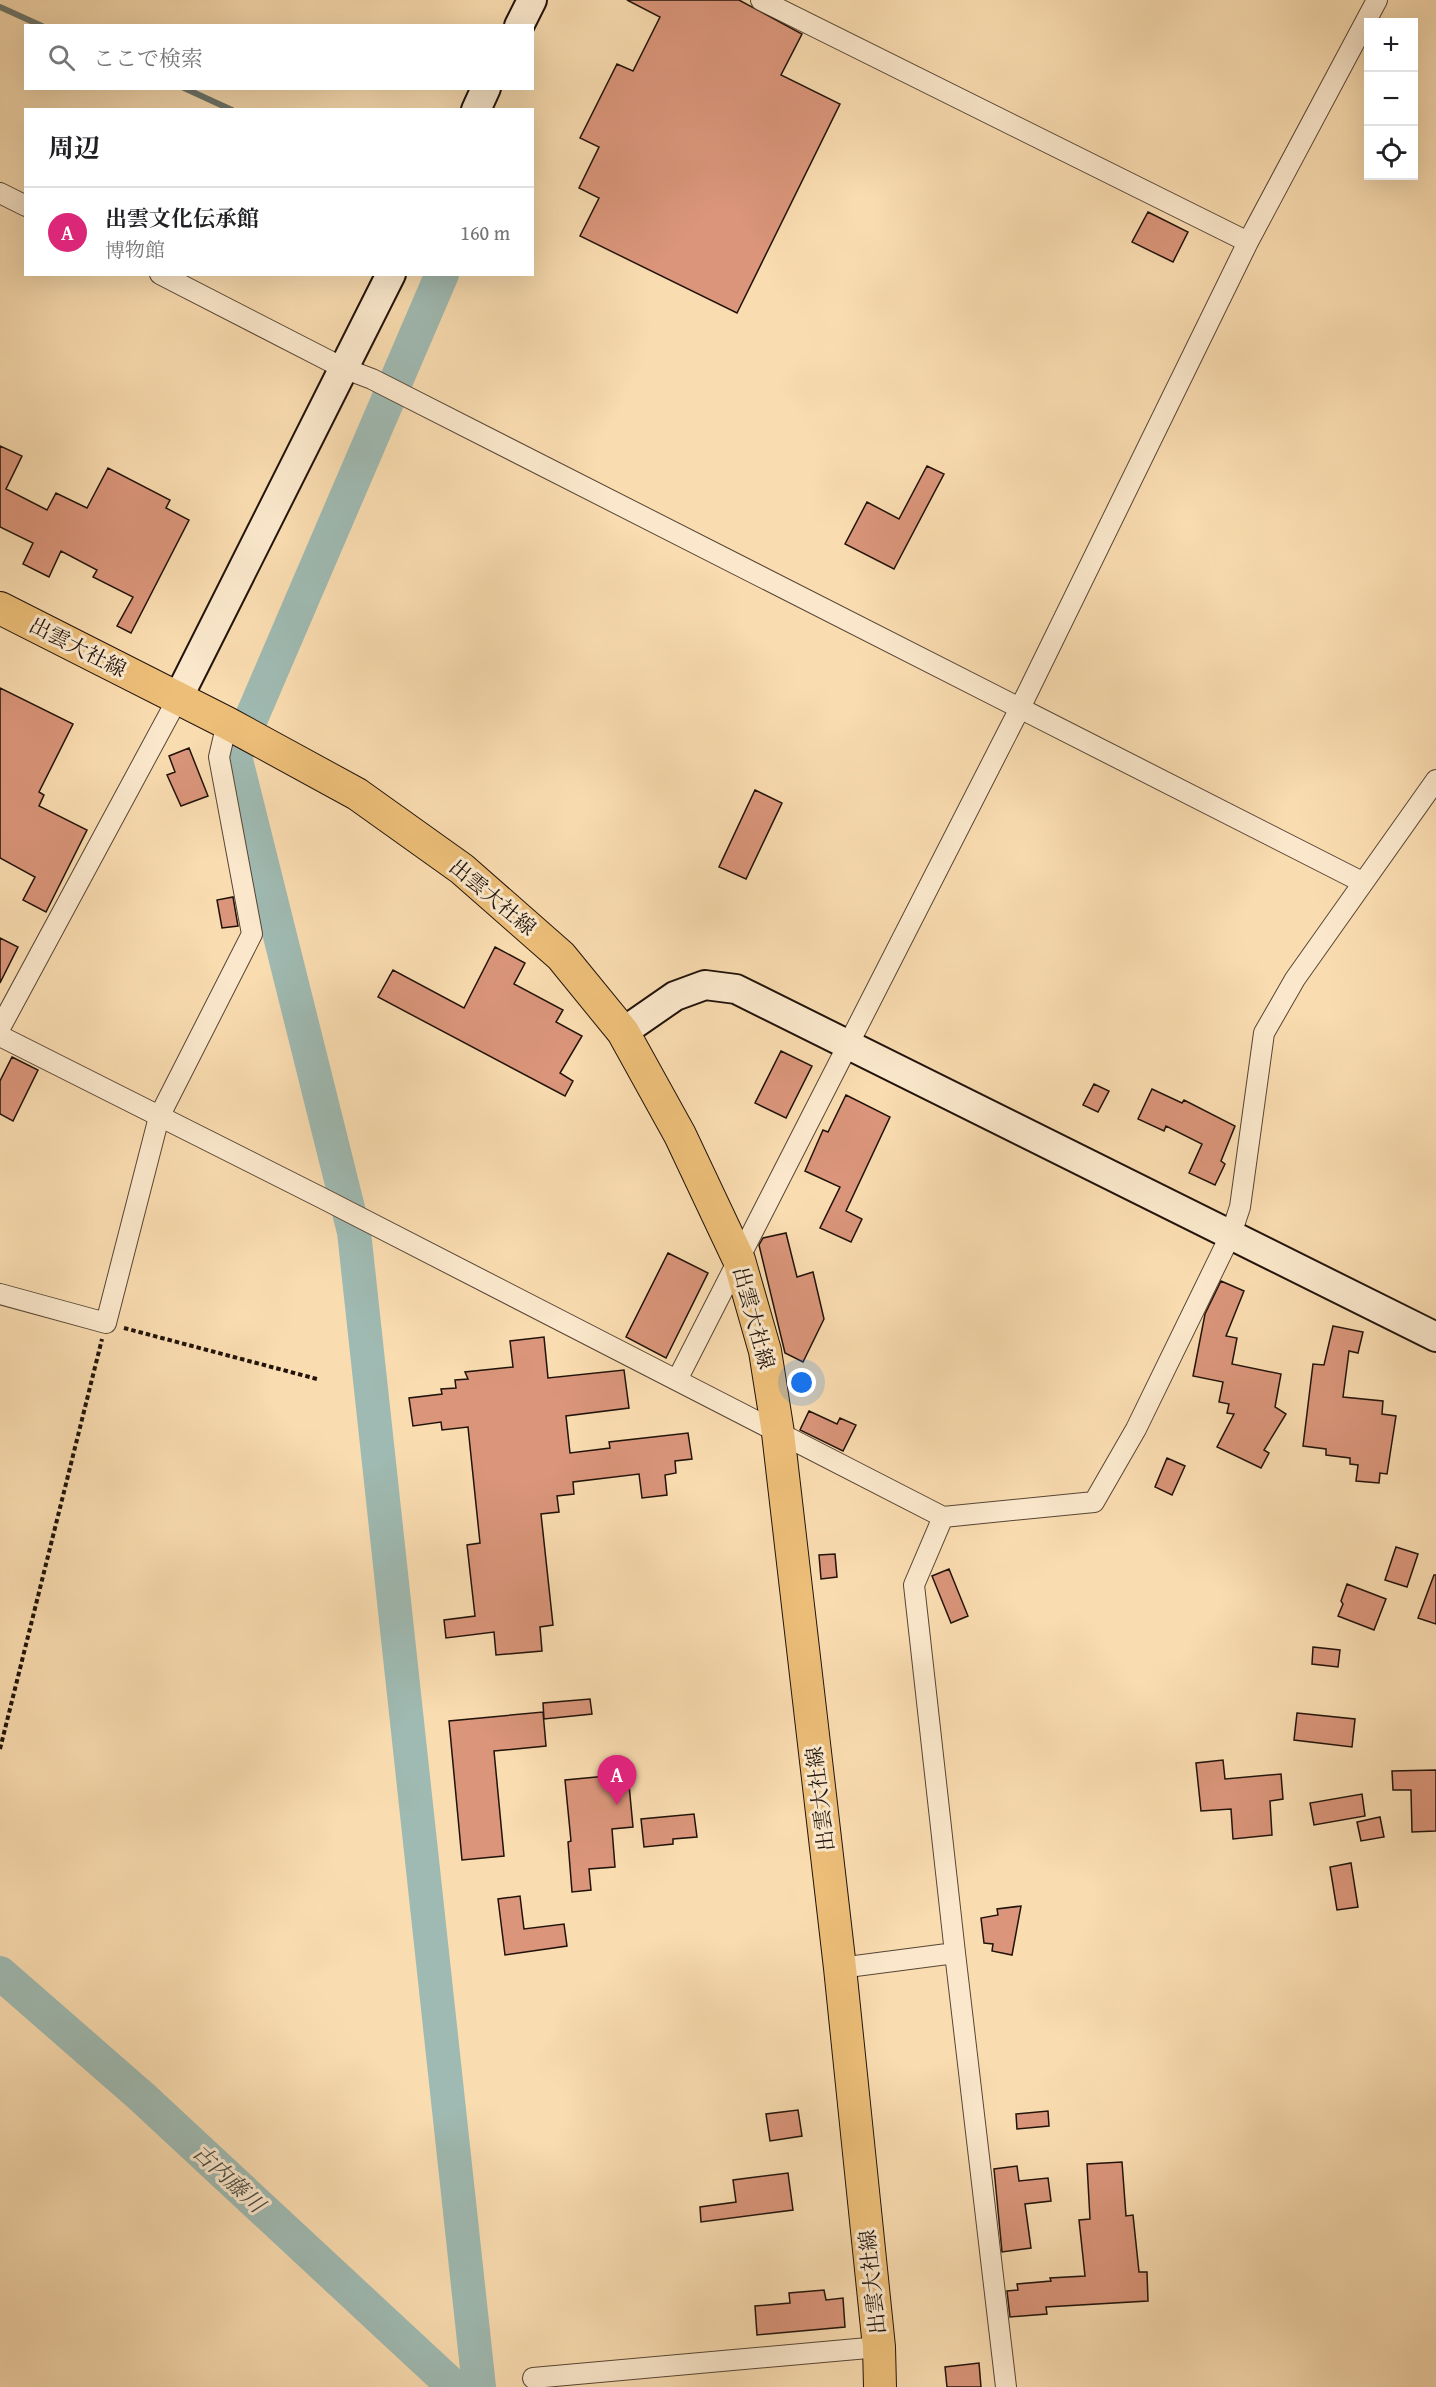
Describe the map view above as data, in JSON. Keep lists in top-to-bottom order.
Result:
{
  "streets": {
    "main road": ["出雲大社線"]
  },
  "water": ["古内藤川"],
  "page": {
    "map_buttons": ["+", "−"],
    "search": "ここで検索",
    "heading": "周辺",
    "list": [
      {
        "mark": "A",
        "name": "出雲文化伝承館",
        "note": "博物館",
        "value": "160 m"
      }
    ],
    "pins": "A"
  }
}
